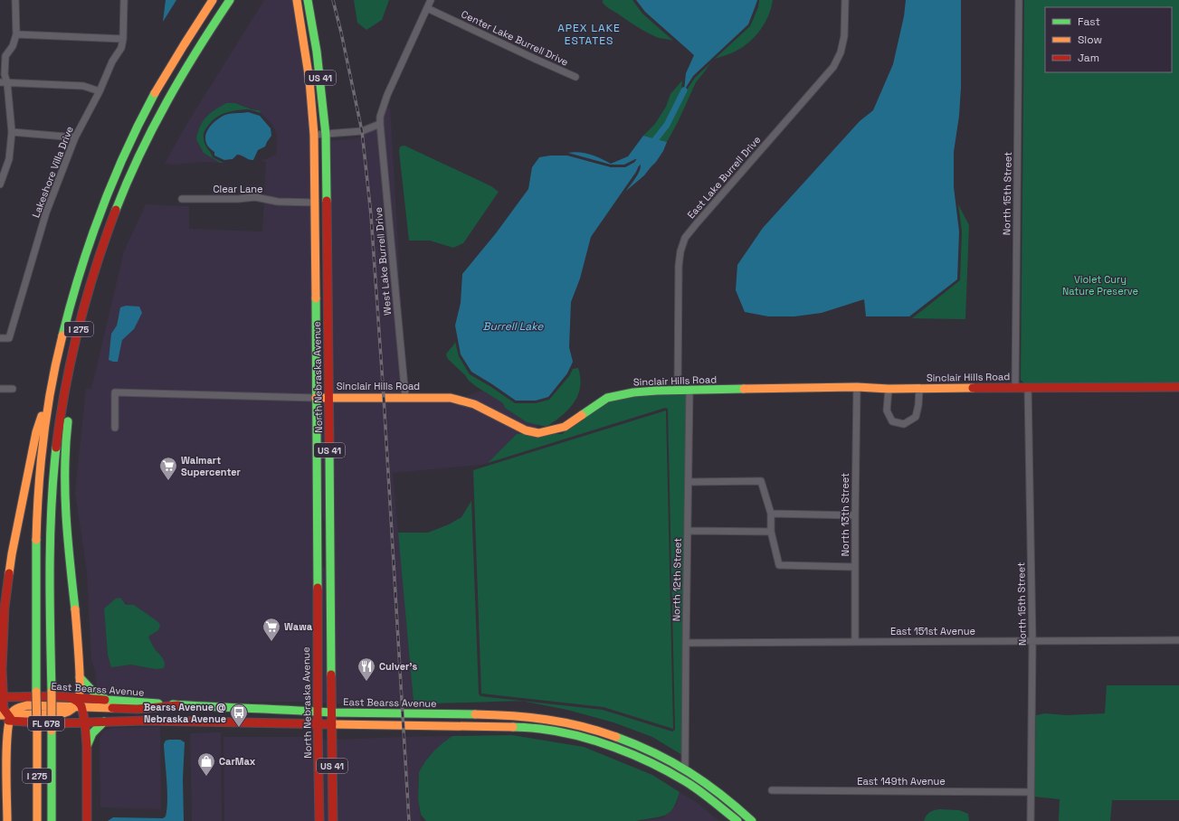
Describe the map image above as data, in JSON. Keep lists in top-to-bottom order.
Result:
{
  "streets": {
    "main road": [
      "US 41",
      "I 275",
      "North Nebraska Avenue",
      "Sinclair Hills Road",
      "East Bearss Avenue",
      "FL 678"
    ],
    "street": [
      "Center Lake Burrell Drive",
      "Lakeshore Villa Drive",
      "East Lake Burrell Drive",
      "Clear Lane",
      "North 15th Street",
      "West Lake Burrell Drive",
      "North 13th Street",
      "North 12th Street",
      "East 151st Avenue",
      "East 149th Avenue"
    ]
  },
  "crossings": [
    ["Center Lake Burrell Drive", "West Lake Burrell Drive"],
    ["East Lake Burrell Drive", "Sinclair Hills Road"],
    ["Clear Lane", "North Nebraska Avenue"],
    ["North 15th Street", "Sinclair Hills Road"],
    ["North 15th Street", "East 151st Avenue"],
    ["North 15th Street", "East 149th Avenue"],
    ["West Lake Burrell Drive", "Sinclair Hills Road"],
    ["North Nebraska Avenue", "Sinclair Hills Road"],
    ["North Nebraska Avenue", "East Bearss Avenue"],
    ["North Nebraska Avenue", "FL 678"],
    ["Sinclair Hills Road", "North 13th Street"],
    ["Sinclair Hills Road", "North 12th Street"],
    ["North 13th Street", "East 151st Avenue"],
    ["North 12th Street", "East 151st Avenue"],
    ["North 12th Street", "East Bearss Avenue"]
  ],
  "districts": ["APEX LAKE ESTATES"],
  "water": ["Burrell Lake"],
  "parks": ["Violet Cury Nature Preserve"],
  "places": {
    "supermarket": ["Walmart Supercenter", "Wawa"],
    "restaurant": ["Culver's"],
    "bus stop": ["Bearss Avenue @ Nebraska Avenue"],
    "shop": ["CarMax"]
  },
  "legend": ["Fast", "Slow", "Jam"]
}
